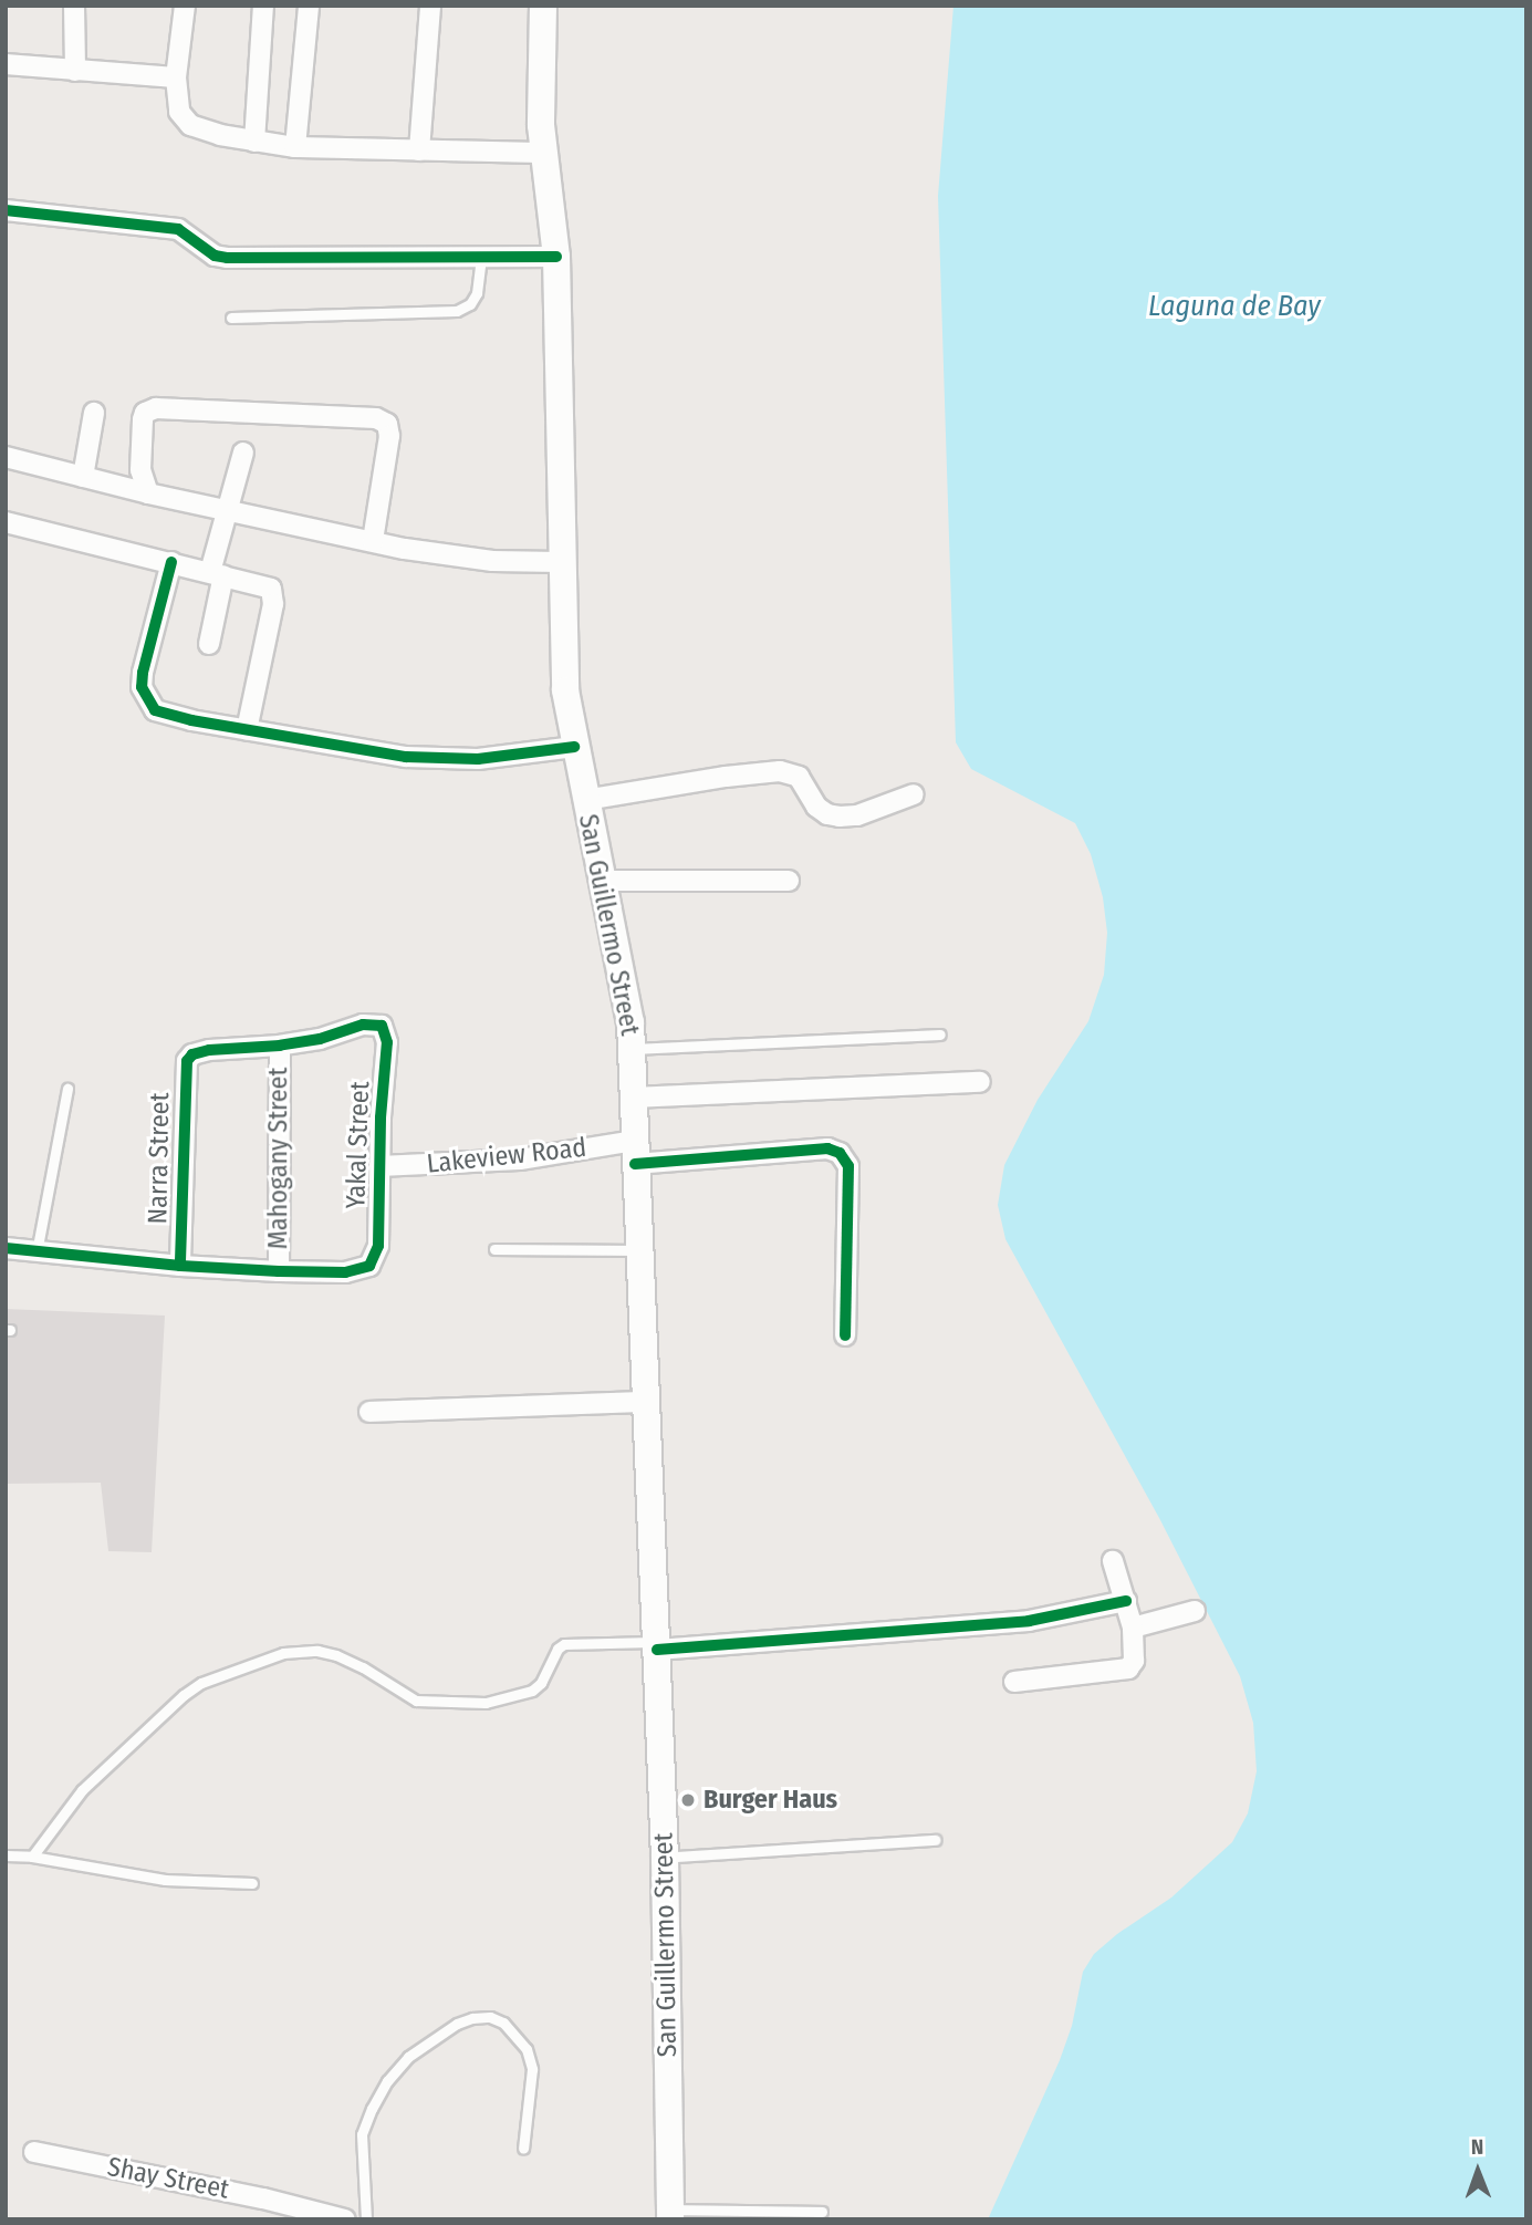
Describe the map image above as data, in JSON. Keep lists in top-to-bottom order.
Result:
{
  "streets": {
    "main road": ["San Guillermo Street"],
    "street": [
      "Yakal Street",
      "Lakeview Road",
      "Narra Street",
      "Mahogany Street",
      "Shay Street"
    ]
  },
  "crossings": [
    ["San Guillermo Street", "Lakeview Road"],
    ["Yakal Street", "Lakeview Road"],
    ["Yakal Street", "Narra Street"],
    ["Yakal Street", "Mahogany Street"],
    ["Narra Street", "Mahogany Street"]
  ],
  "water": ["Laguna de Bay"],
  "places": ["Burger Haus"],
  "north": "top"
}
